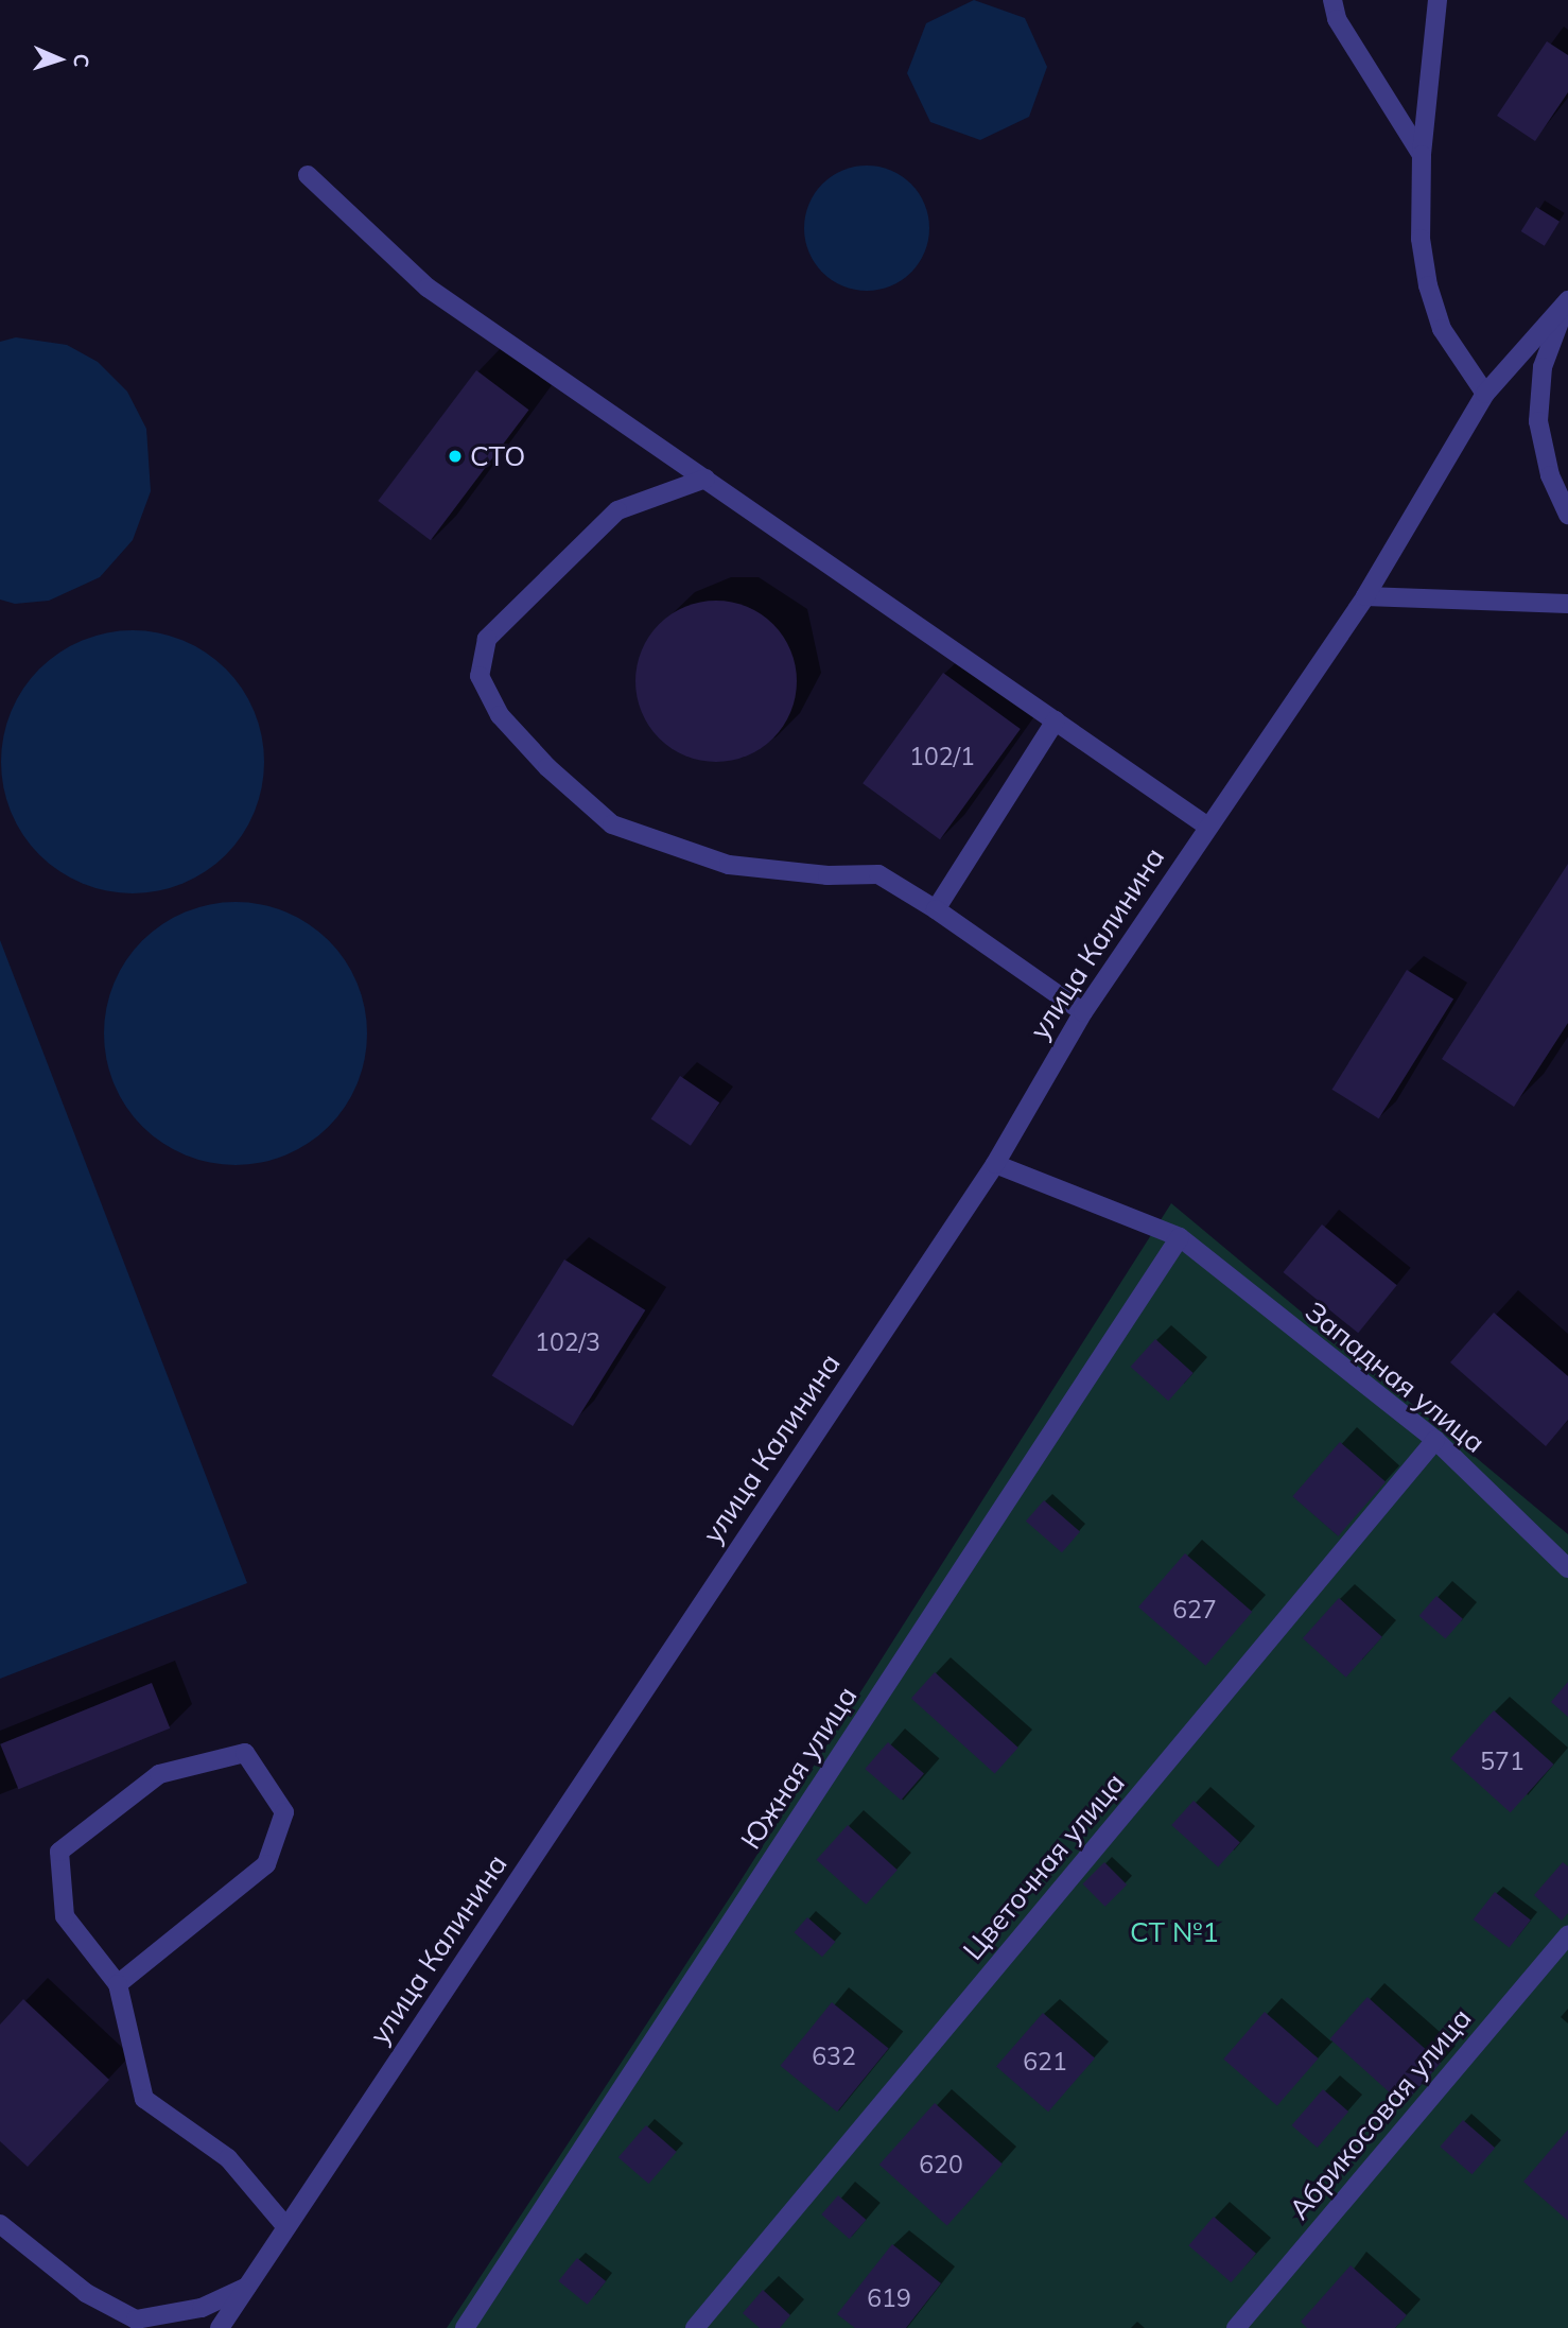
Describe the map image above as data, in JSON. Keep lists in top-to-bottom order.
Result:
{
  "streets": {
    "street": [
      "улица Калинина",
      "Западная улица",
      "Южная улица",
      "Цветочная улица",
      "Абрикосовая улица"
    ]
  },
  "crossings": [
    ["улица Калинина", "Западная улица"],
    ["Западная улица", "Южная улица"],
    ["Западная улица", "Цветочная улица"]
  ],
  "parks": ["СТ №1"],
  "places": ["СТО"],
  "house_numbers": [
    "102/1",
    "102/3",
    "627",
    "571",
    "632",
    "621",
    "620",
    "619"
  ],
  "north": "right"
}
